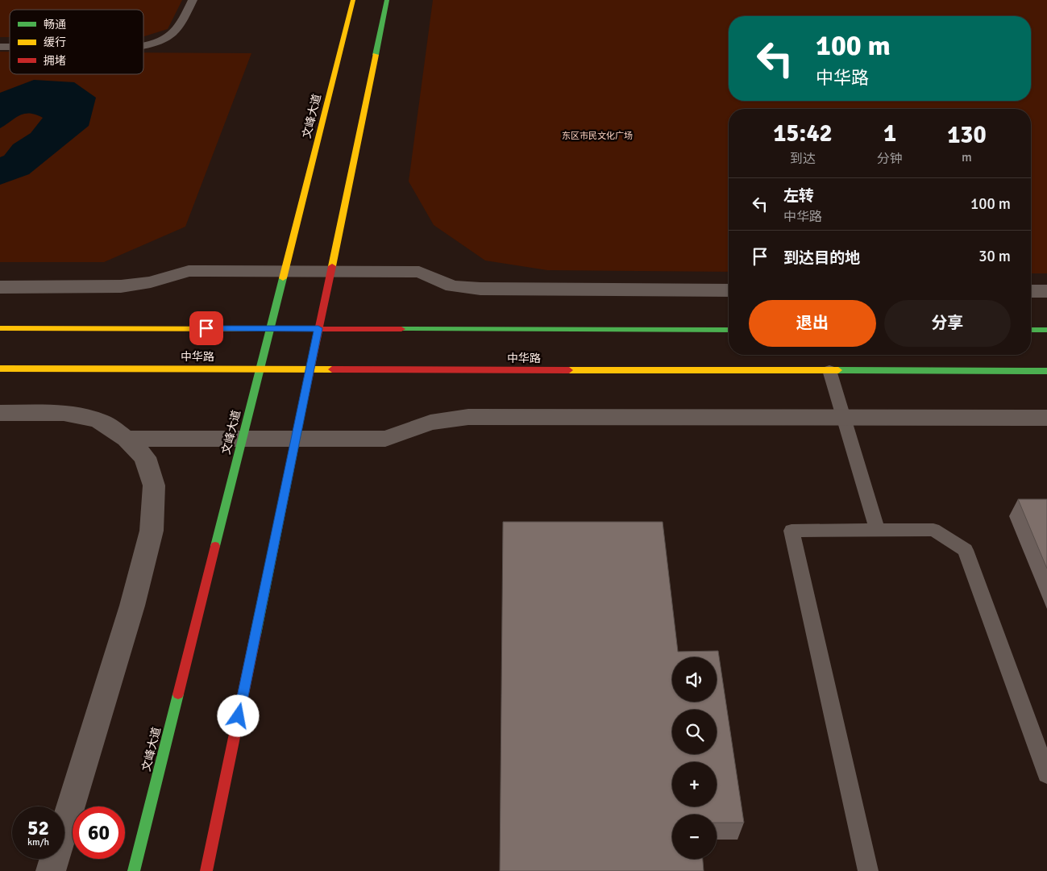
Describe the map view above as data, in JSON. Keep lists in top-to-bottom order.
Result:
{
  "streets": {
    "main road": ["文峰大道", "中华路"]
  },
  "crossings": [
    ["文峰大道", "中华路"]
  ],
  "parks": ["东区市民文化广场"],
  "legend": ["畅通", "缓行", "拥堵"],
  "page": {
    "turn": ["100 m", "中华路"],
    "eta": [
      "15:42",
      "到达",
      "1",
      "分钟",
      "130",
      "m"
    ],
    "list": [
      {
        "name": "左转",
        "note": "中华路",
        "value": "100 m"
      },
      {
        "name": "到达目的地",
        "value": "30 m"
      }
    ],
    "buttons": ["退出", "分享"],
    "map_buttons": ["+", "−"],
    "speed": "52 km/h",
    "limit": "60"
  }
}
